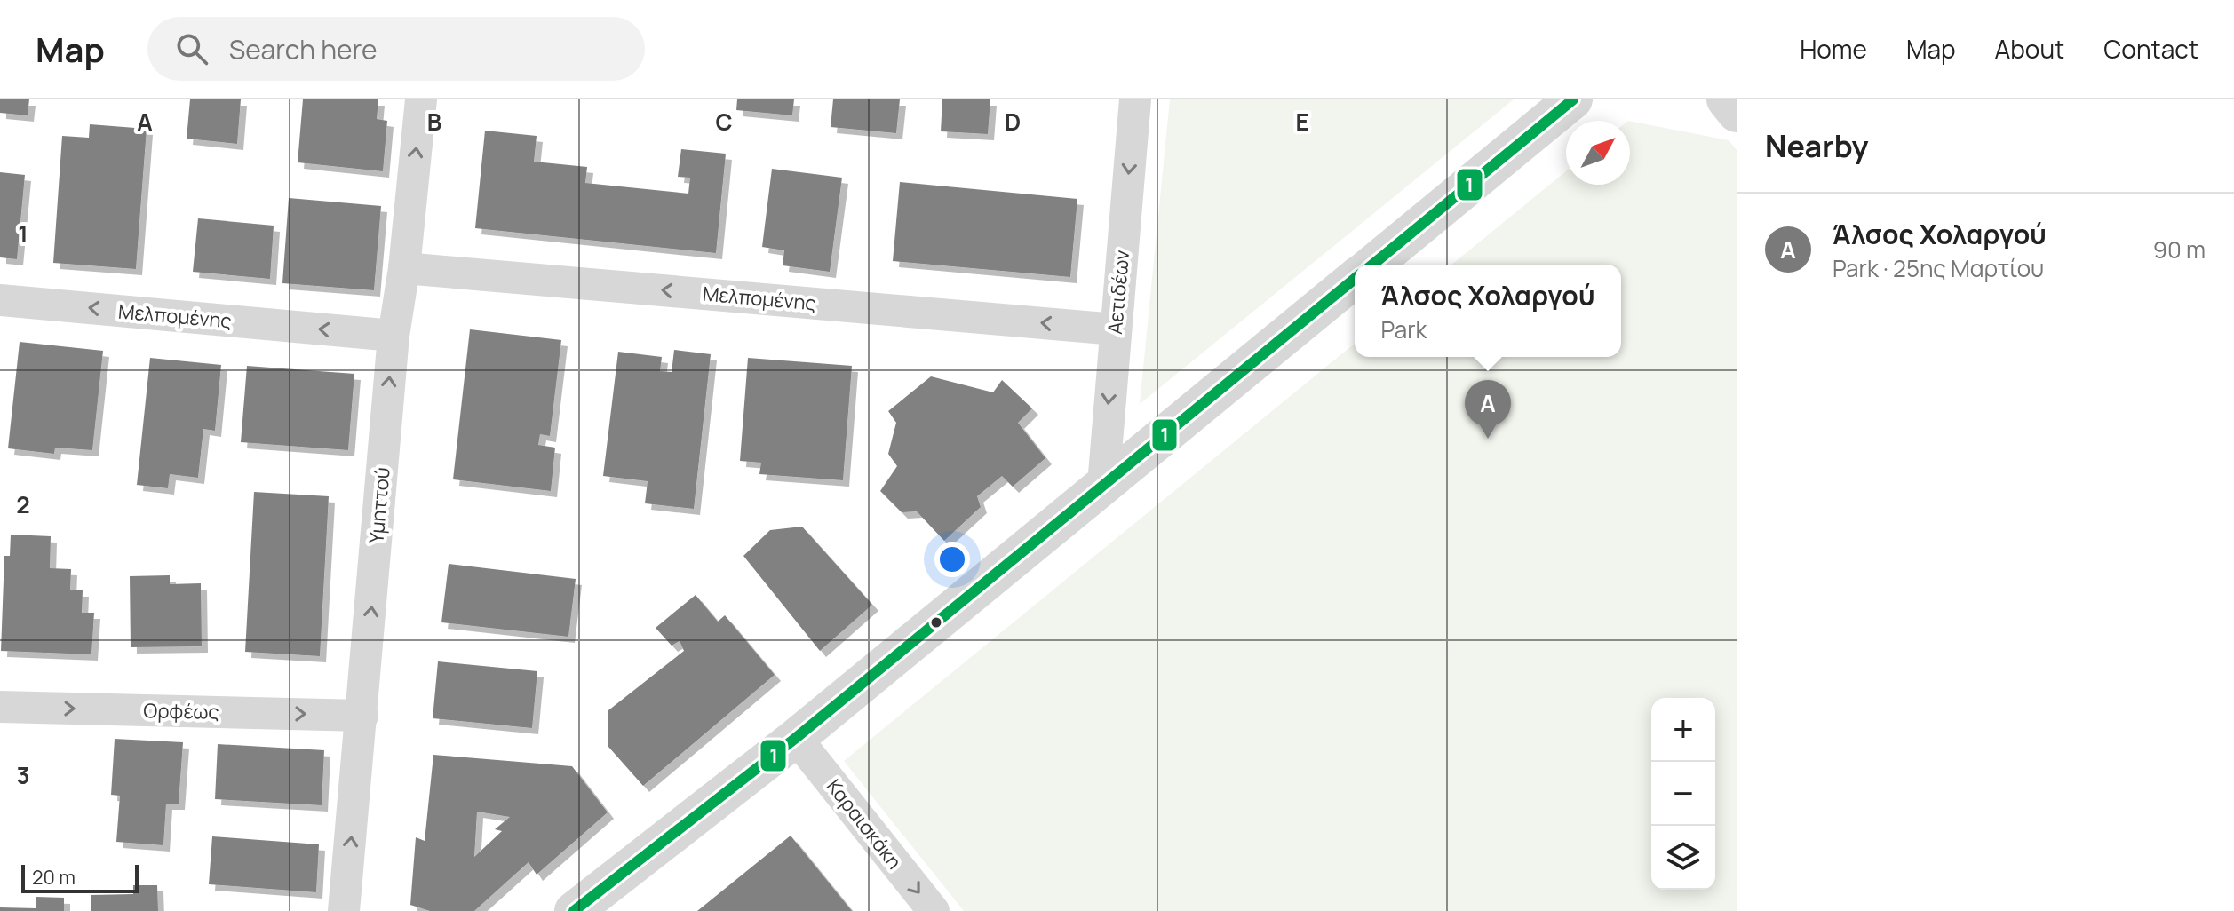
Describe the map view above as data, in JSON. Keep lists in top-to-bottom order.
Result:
{
  "streets": {
    "street": [
      "Αετιδέων",
      "Μελπομένης",
      "Υμηττού",
      "Ορφέως",
      "Καραισκάκη"
    ]
  },
  "crossings": [
    ["Αετιδέων", "Μελπομένης"],
    ["Μελπομένης", "Υμηττού"],
    ["Υμηττού", "Ορφέως"]
  ],
  "one_way": [
    "Αετιδέων",
    "Μελπομένης",
    "Υμηττού",
    "Ορφέως",
    "Καραισκάκη"
  ],
  "lines": ["transit line 1"],
  "scale_bar": "20 m",
  "north": "top right",
  "page": {
    "header": "Map",
    "search": "Search here",
    "nav": [
      "Home",
      "Map",
      "About",
      "Contact"
    ],
    "heading": "Nearby",
    "list": [
      {
        "mark": "A",
        "name": "Άλσος Χολαργού",
        "note": "Park · 25ης Μαρτίου",
        "value": "90 m"
      }
    ],
    "popup": ["Άλσος Χολαργού", "Park"],
    "pins": "A",
    "map_buttons": ["+", "−"],
    "scale": "20 m"
  },
  "grid": {
    "columns": [
      "A",
      "B",
      "C",
      "D",
      "E"
    ],
    "rows": ["1", "2", "3"]
  }
}
